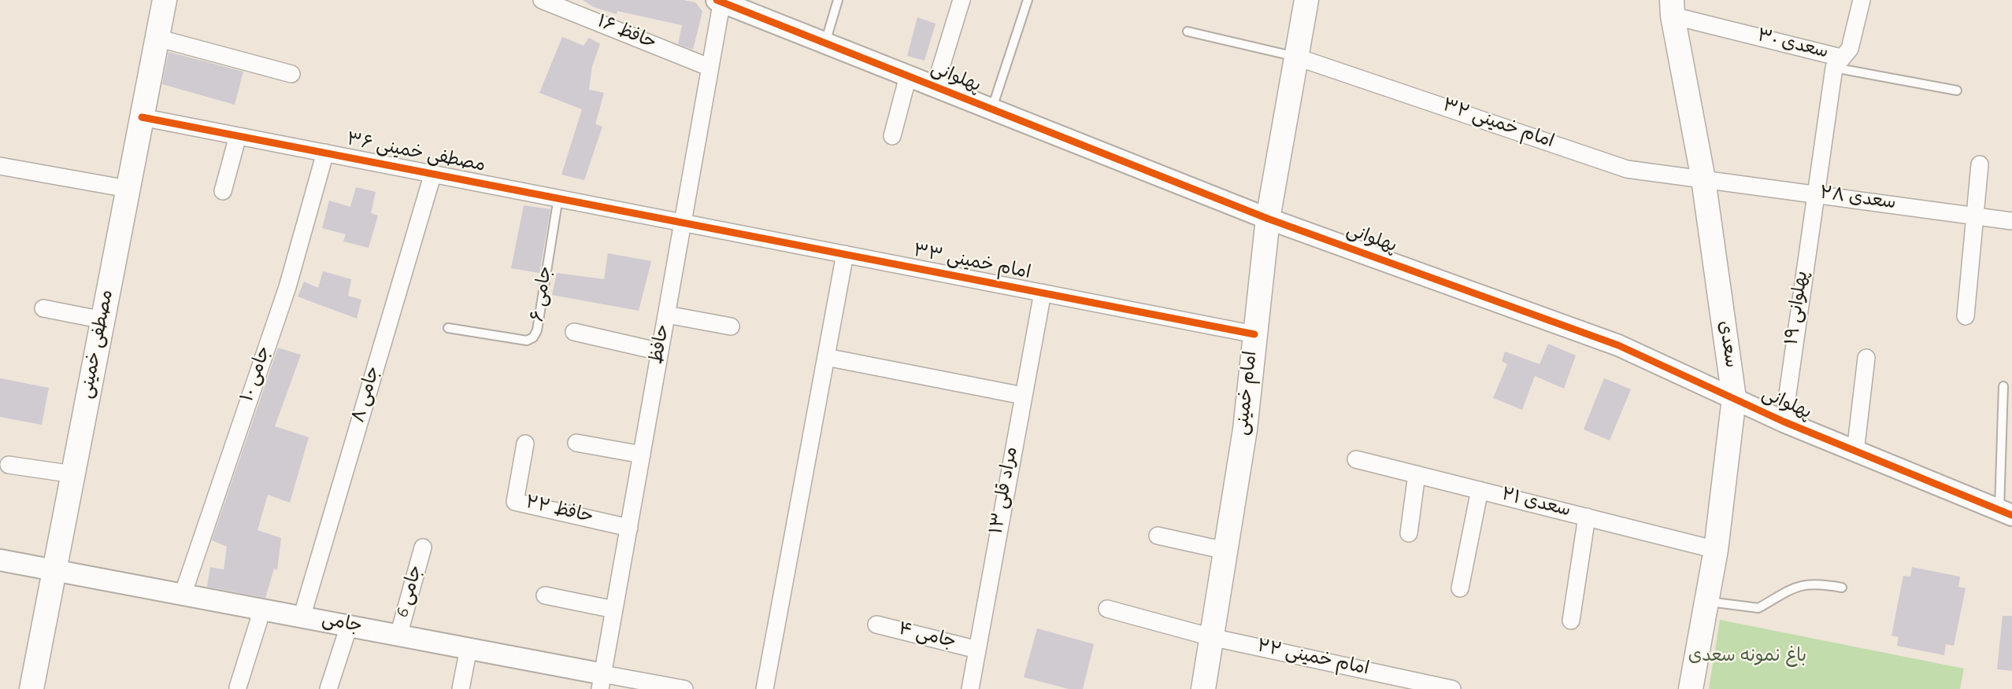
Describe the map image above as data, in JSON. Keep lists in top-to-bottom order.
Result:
{
  "streets": {
    "main road": ["مصطفی خمینی", "سعدی", "امام خمینی"],
    "street": [
      "حافظ ۱۶",
      "سعدی ۳۰",
      "پهلوانی",
      "امام خمینی ۳۲",
      "مصطفی خمینی ۳۶",
      "سعدی ۲۸",
      "امام خمینی ۳۳",
      "پهلوانی ۱۹",
      "حافظ",
      "جامی ۱۰",
      "جامی ۸",
      "مراد قلی ۱۳",
      "سعدی ۲۱",
      "حافظ ۲۲",
      "جامی 6",
      "جامی",
      "جامی ۴",
      "امام خمینی ۲۲"
    ],
    "lane": ["جامی ۶"]
  },
  "crossings": [
    ["حافظ ۱۶", "حافظ"],
    ["سعدی ۳۰", "سعدی ۲۸"],
    ["سعدی ۳۰", "پهلوانی ۱۹"],
    ["سعدی ۳۰", "سعدی"],
    ["پهلوانی", "پهلوانی ۱۹"],
    ["پهلوانی", "حافظ"],
    ["پهلوانی", "سعدی"],
    ["پهلوانی", "امام خمینی"],
    ["امام خمینی ۳۲", "سعدی ۲۸"],
    ["امام خمینی ۳۲", "سعدی"],
    ["امام خمینی ۳۲", "امام خمینی"],
    ["مصطفی خمینی ۳۶", "امام خمینی ۳۳"],
    ["مصطفی خمینی ۳۶", "جامی ۶"],
    ["مصطفی خمینی ۳۶", "مصطفی خمینی"],
    ["مصطفی خمینی ۳۶", "حافظ"],
    ["مصطفی خمینی ۳۶", "جامی ۱۰"],
    ["مصطفی خمینی ۳۶", "جامی ۸"],
    ["سعدی ۲۸", "پهلوانی ۱۹"],
    ["سعدی ۲۸", "سعدی"],
    ["امام خمینی ۳۳", "حافظ"],
    ["امام خمینی ۳۳", "امام خمینی"],
    ["امام خمینی ۳۳", "مراد قلی ۱۳"],
    ["مصطفی خمینی", "جامی"],
    ["حافظ", "حافظ ۲۲"],
    ["حافظ", "جامی"],
    ["سعدی", "سعدی ۲۱"],
    ["جامی ۱۰", "جامی"],
    ["امام خمینی", "امام خمینی ۲۲"],
    ["جامی ۸", "جامی"],
    ["مراد قلی ۱۳", "جامی ۴"],
    ["جامی 6", "جامی"]
  ],
  "parks": ["باغ نمونه سعدی"]
}
